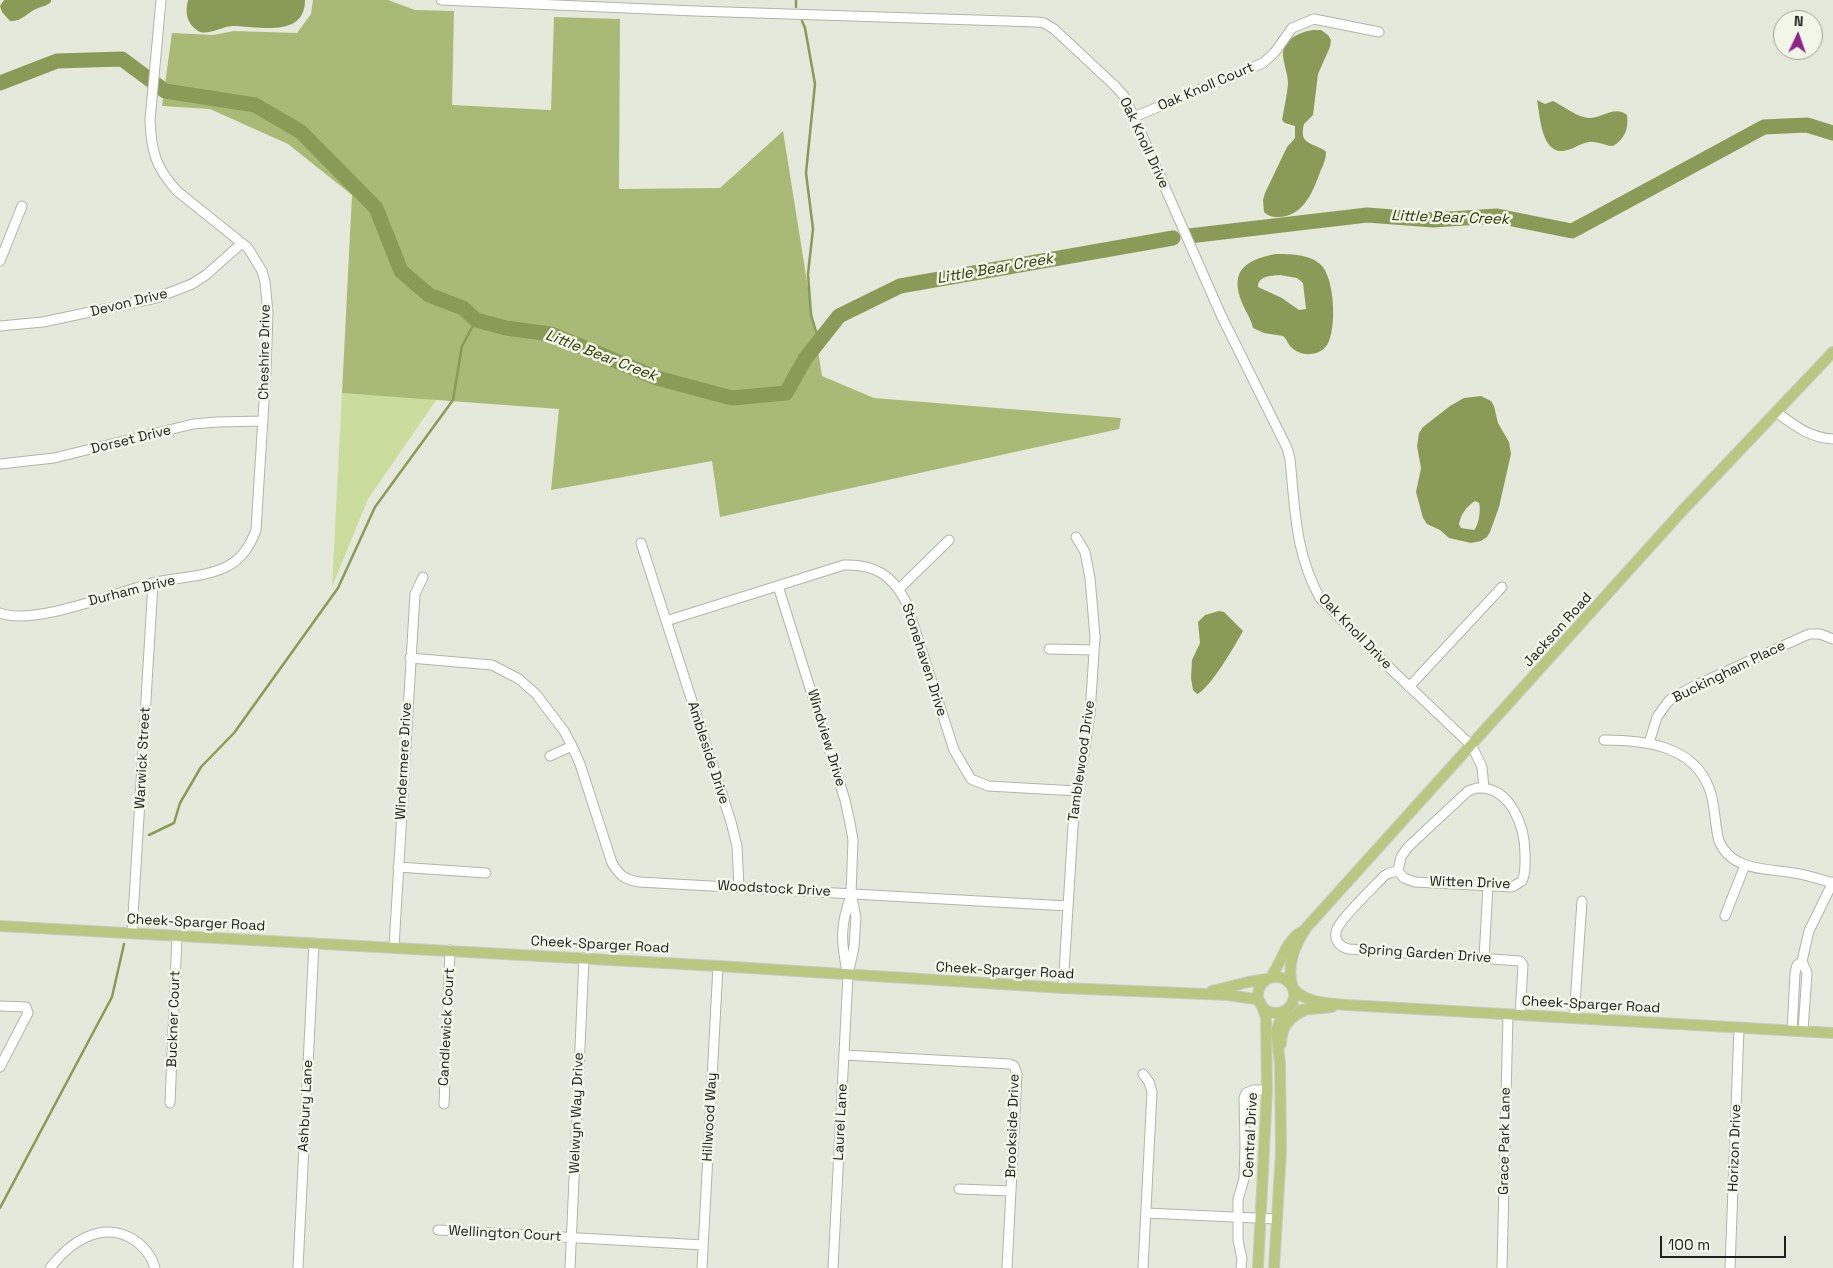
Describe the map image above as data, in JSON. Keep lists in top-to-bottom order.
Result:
{
  "streets": {
    "main road": ["Jackson Road", "Cheek-Sparger Road", "Central Drive"],
    "street": [
      "Oak Knoll Court",
      "Oak Knoll Drive",
      "Devon Drive",
      "Cheshire Drive",
      "Dorset Drive",
      "Durham Drive",
      "Stonehaven Drive",
      "Buckingham Place",
      "Windview Drive",
      "Ambleside Drive",
      "Warwick Street",
      "Windermere Drive",
      "Tamblewood Drive",
      "Witten Drive",
      "Woodstock Drive",
      "Spring Garden Drive",
      "Buckner Court",
      "Candlewick Court",
      "Ashbury Lane",
      "Welwyn Way Drive",
      "Hillwood Way",
      "Laurel Lane",
      "Brookside Drive",
      "Grace Park Lane",
      "Horizon Drive",
      "Wellington Court"
    ]
  },
  "crossings": [
    ["Oak Knoll Court", "Oak Knoll Drive"],
    ["Oak Knoll Drive", "Jackson Road"],
    ["Devon Drive", "Cheshire Drive"],
    ["Cheshire Drive", "Dorset Drive"],
    ["Cheshire Drive", "Durham Drive"],
    ["Durham Drive", "Warwick Street"],
    ["Jackson Road", "Cheek-Sparger Road"],
    ["Jackson Road", "Central Drive"],
    ["Stonehaven Drive", "Windview Drive"],
    ["Stonehaven Drive", "Ambleside Drive"],
    ["Stonehaven Drive", "Tamblewood Drive"],
    ["Windview Drive", "Woodstock Drive"],
    ["Windview Drive", "Cheek-Sparger Road"],
    ["Windview Drive", "Laurel Lane"],
    ["Ambleside Drive", "Woodstock Drive"],
    ["Warwick Street", "Cheek-Sparger Road"],
    ["Windermere Drive", "Woodstock Drive"],
    ["Windermere Drive", "Cheek-Sparger Road"],
    ["Tamblewood Drive", "Woodstock Drive"],
    ["Tamblewood Drive", "Cheek-Sparger Road"],
    ["Witten Drive", "Spring Garden Drive"],
    ["Cheek-Sparger Road", "Spring Garden Drive"],
    ["Cheek-Sparger Road", "Buckner Court"],
    ["Cheek-Sparger Road", "Candlewick Court"],
    ["Cheek-Sparger Road", "Ashbury Lane"],
    ["Cheek-Sparger Road", "Welwyn Way Drive"],
    ["Cheek-Sparger Road", "Hillwood Way"],
    ["Cheek-Sparger Road", "Laurel Lane"],
    ["Cheek-Sparger Road", "Central Drive"],
    ["Cheek-Sparger Road", "Grace Park Lane"],
    ["Cheek-Sparger Road", "Horizon Drive"],
    ["Welwyn Way Drive", "Wellington Court"],
    ["Hillwood Way", "Wellington Court"],
    ["Laurel Lane", "Brookside Drive"]
  ],
  "water": ["Little Bear Creek"],
  "scale_bar": "100 m",
  "north": "top"
}
